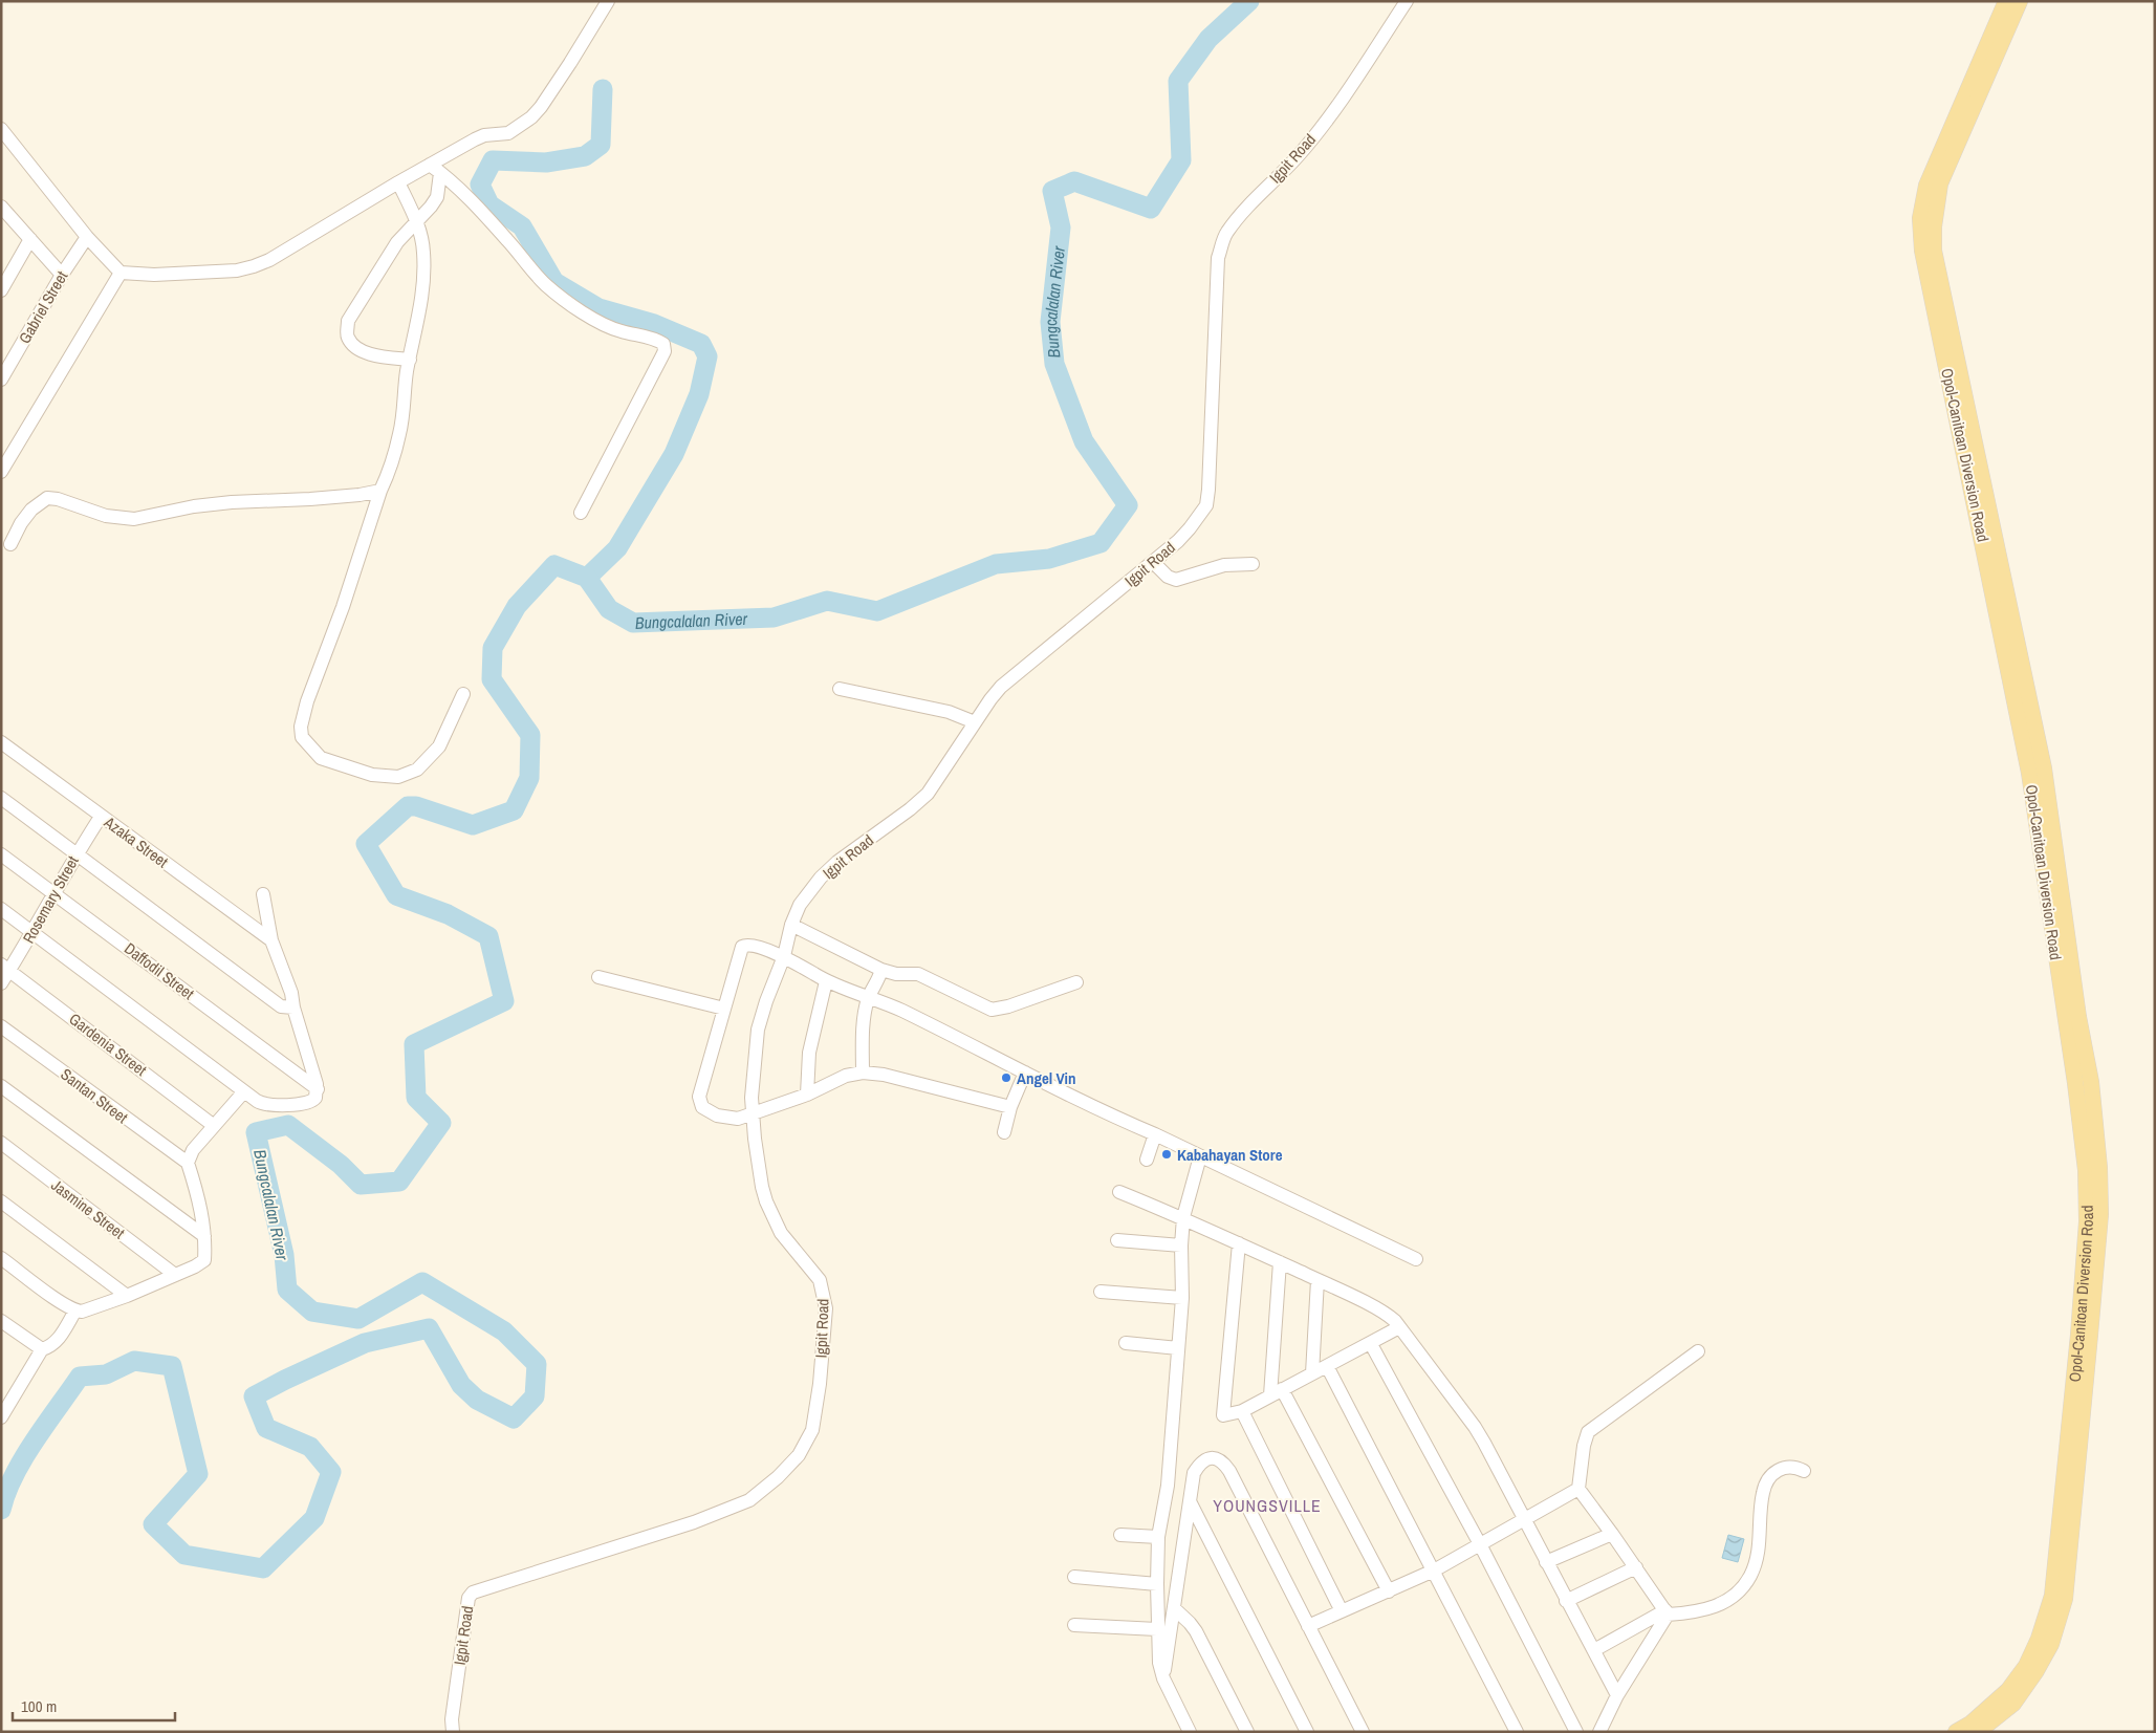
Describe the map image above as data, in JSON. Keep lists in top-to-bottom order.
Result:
{
  "streets": {
    "main road": ["Opol-Canitoan Diversion Road"],
    "street": [
      "Igpit Road",
      "Gabriel Street",
      "Azaka Street",
      "Rosemary Street",
      "Daffodil Street",
      "Gardenia Street",
      "Santan Street",
      "Jasmine Street"
    ]
  },
  "crossings": [
    ["Azaka Street", "Rosemary Street"],
    ["Rosemary Street", "Daffodil Street"],
    ["Rosemary Street", "Gardenia Street"]
  ],
  "districts": ["YOUNGSVILLE"],
  "water": ["Bungcalalan River"],
  "places": ["Angel Vin", "Kabahayan Store"],
  "scale_bar": "100 m"
}
